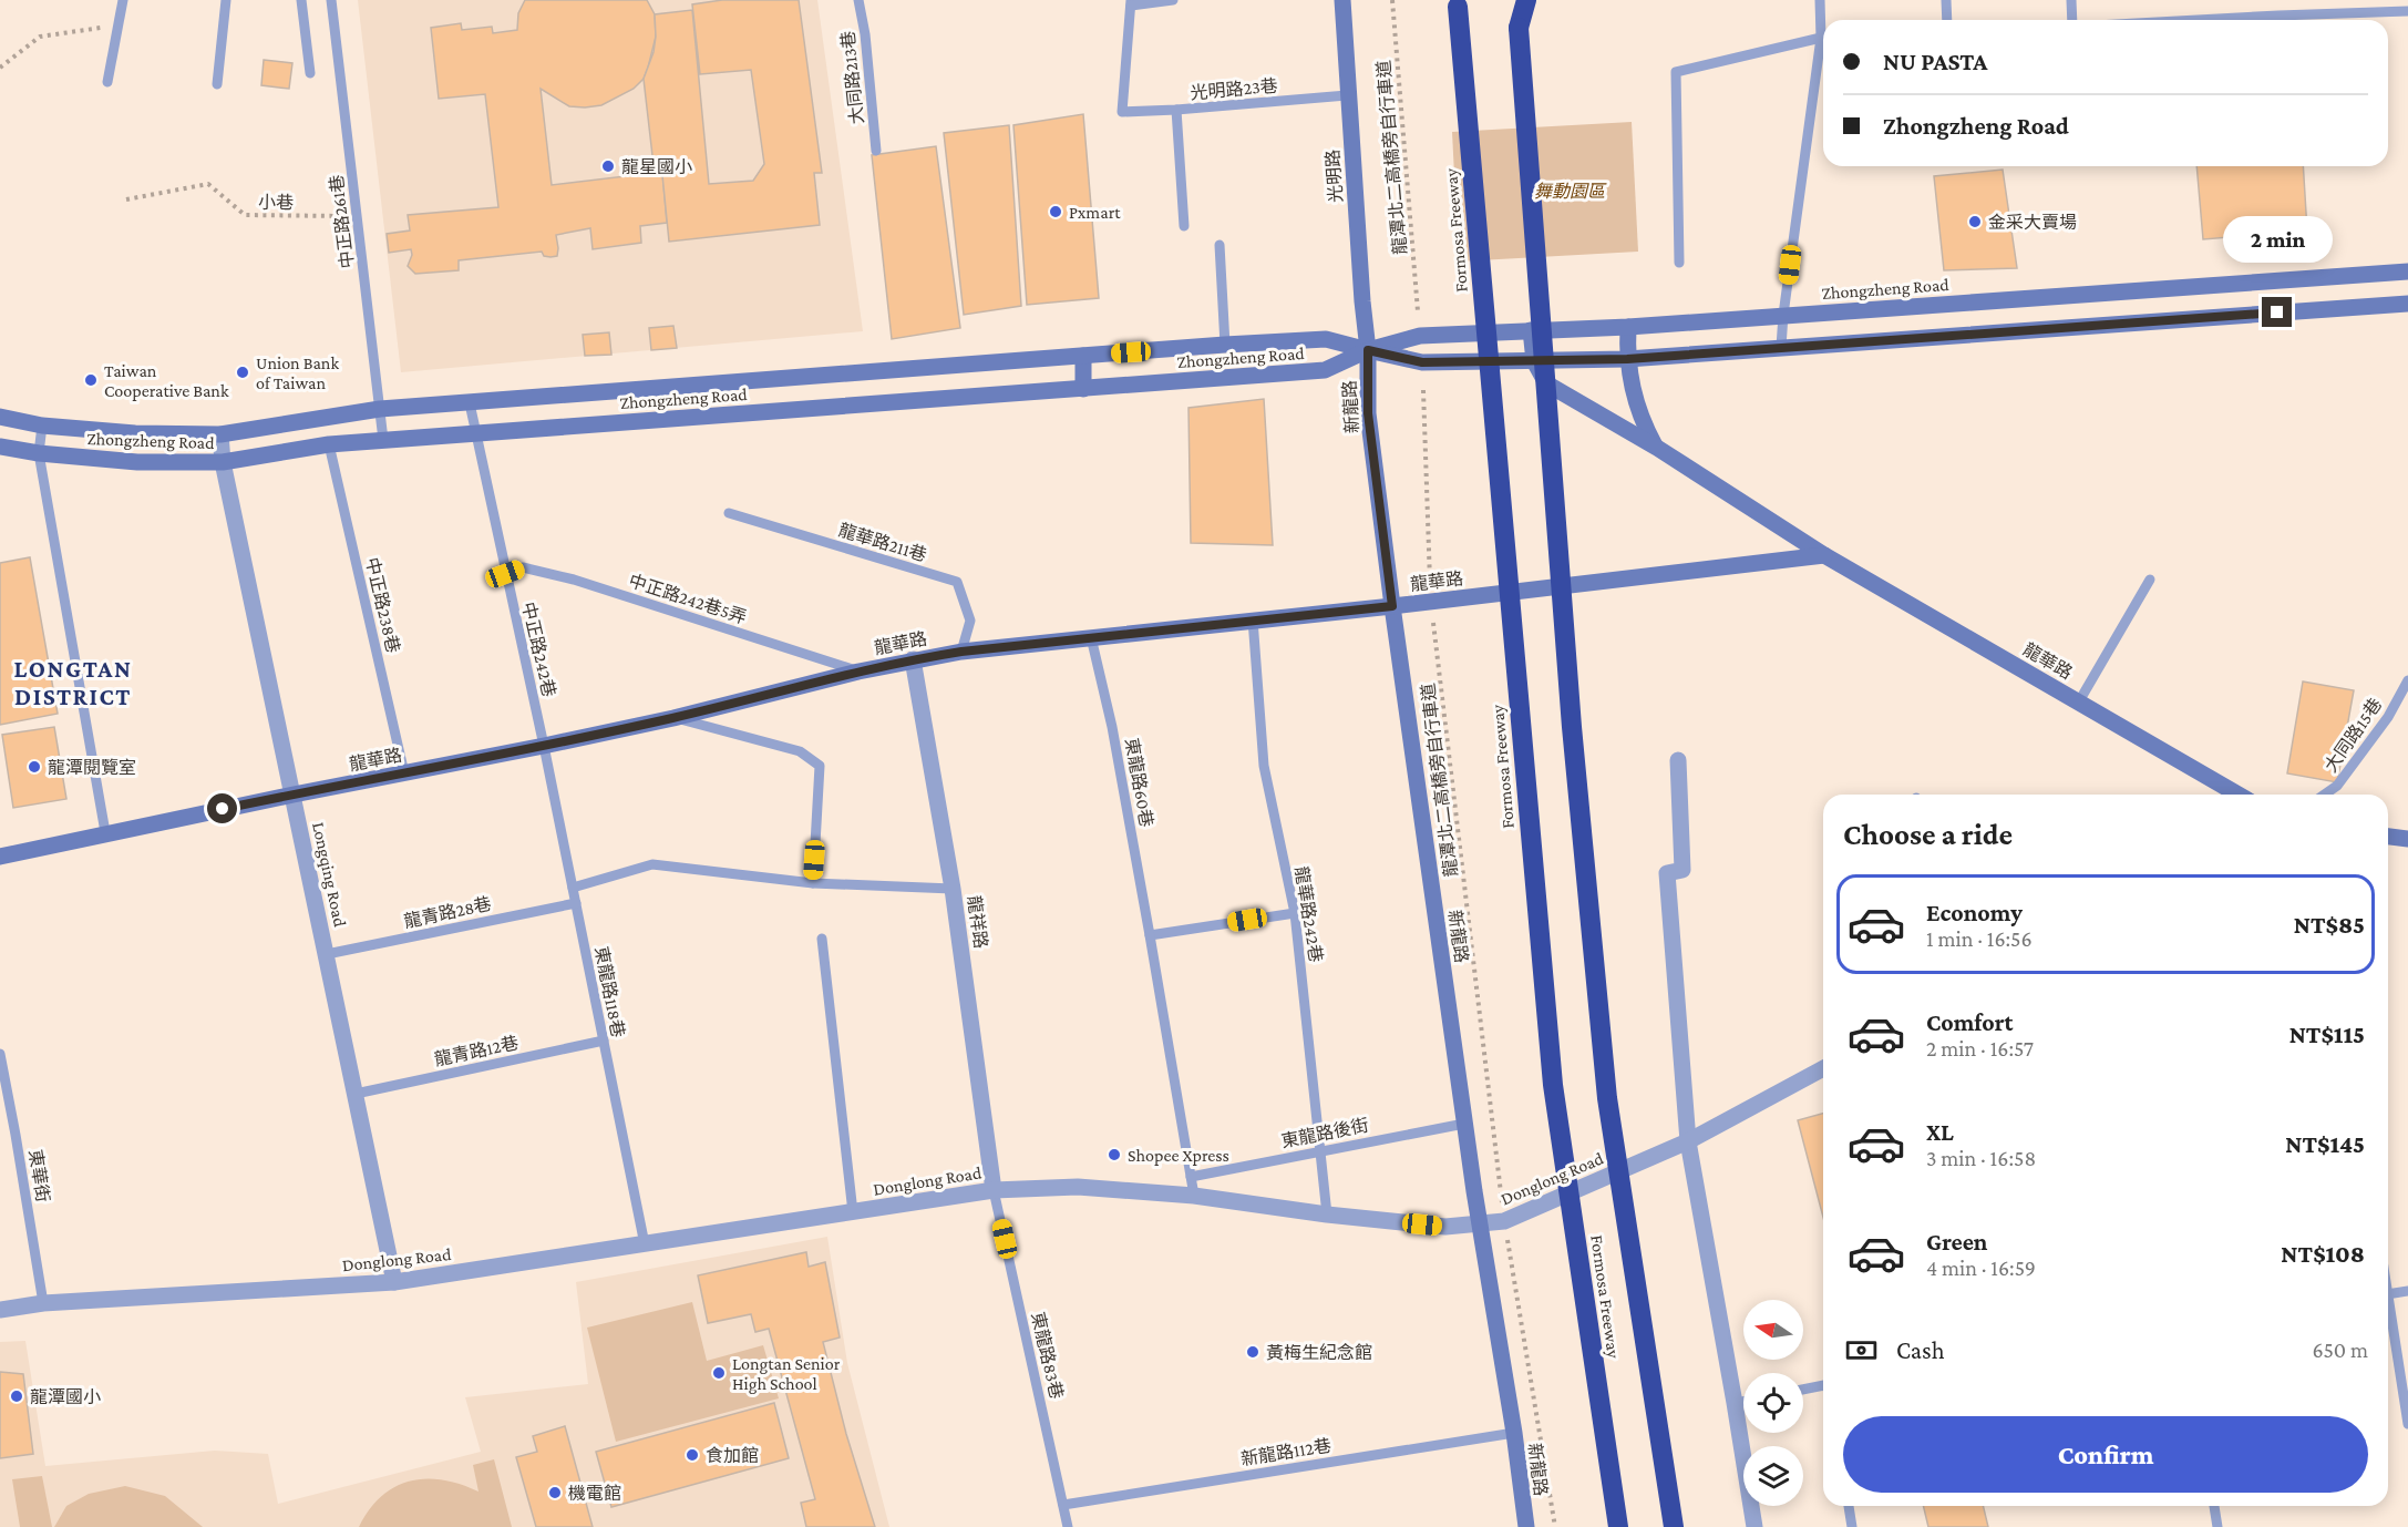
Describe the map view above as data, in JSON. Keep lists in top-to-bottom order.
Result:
{
  "streets": {
    "highway": ["Formosa Freeway"],
    "main road": [
      "光明路",
      "Zhongzheng Road",
      "新龍路",
      "龍華路"
    ],
    "street": ["Longqing Road", "龍祥路", "Donglong Road"],
    "lane": [
      "大同路213巷",
      "光明路23巷",
      "中正路261巷",
      "龍華路211巷",
      "中正路242巷5弄",
      "中正路238巷",
      "中正路242巷",
      "大同路15巷",
      "東龍路60巷",
      "龍青路28巷",
      "龍華路242巷",
      "東龍路118巷",
      "龍青路12巷",
      "東龍路後街",
      "東華街",
      "東龍路83巷",
      "新龍路112巷"
    ],
    "path": ["龍潭北二高橋旁自行車道", "小巷"]
  },
  "crossings": [
    ["光明路23巷", "光明路"],
    ["龍潭北二高橋旁自行車道", "Donglong Road"],
    ["光明路", "Zhongzheng Road"],
    ["光明路", "新龍路"],
    ["小巷", "中正路261巷"],
    ["中正路261巷", "Zhongzheng Road"],
    ["Zhongzheng Road", "新龍路"],
    ["Zhongzheng Road", "龍華路"],
    ["Zhongzheng Road", "中正路238巷"],
    ["Zhongzheng Road", "中正路242巷"],
    ["Zhongzheng Road", "Longqing Road"],
    ["新龍路", "龍華路"],
    ["新龍路", "東龍路後街"],
    ["新龍路", "Donglong Road"],
    ["新龍路", "新龍路112巷"],
    ["龍華路211巷", "龍華路"],
    ["龍華路", "中正路242巷5弄"],
    ["龍華路", "中正路238巷"],
    ["龍華路", "中正路242巷"],
    ["龍華路", "東龍路60巷"],
    ["龍華路", "Longqing Road"],
    ["龍華路", "龍華路242巷"],
    ["龍華路", "龍祥路"],
    ["龍華路", "東龍路118巷"],
    ["中正路242巷5弄", "中正路242巷"],
    ["中正路242巷", "東龍路118巷"],
    ["東龍路60巷", "東龍路後街"],
    ["東龍路60巷", "Donglong Road"],
    ["Longqing Road", "龍青路28巷"],
    ["Longqing Road", "龍青路12巷"],
    ["Longqing Road", "Donglong Road"],
    ["龍青路28巷", "東龍路118巷"],
    ["龍華路242巷", "東龍路後街"],
    ["龍華路242巷", "Donglong Road"],
    ["龍祥路", "Donglong Road"],
    ["龍祥路", "東龍路83巷"],
    ["東龍路118巷", "龍青路12巷"],
    ["東龍路118巷", "Donglong Road"],
    ["東華街", "Donglong Road"],
    ["Donglong Road", "東龍路83巷"],
    ["東龍路83巷", "新龍路112巷"]
  ],
  "districts": ["LONGTAN DISTRICT"],
  "parks": ["舞動園區"],
  "places": [
    "龍星國小",
    "Pxmart",
    "金采大賣場",
    "Union Bank of Taiwan",
    "Taiwan Cooperative Bank",
    "龍潭閱覽室",
    "Shopee Xpress",
    "黃梅生紀念館",
    "Longtan Senior High School",
    "龍潭國小",
    "食加館",
    "機電館"
  ],
  "north": "left",
  "page": {
    "banner": ["NU PASTA", "Zhongzheng Road"],
    "bubble": "2 min",
    "heading": "Choose a ride",
    "list": [
      {
        "name": "Economy",
        "note": "1 min · 16:56",
        "value": "NT$85"
      },
      {
        "name": "Comfort",
        "note": "2 min · 16:57",
        "value": "NT$115"
      },
      {
        "name": "XL",
        "note": "3 min · 16:58",
        "value": "NT$145"
      },
      {
        "name": "Green",
        "note": "4 min · 16:59",
        "value": "NT$108"
      }
    ],
    "pay": ["Cash", "650 m"],
    "buttons": "Confirm"
  }
}
